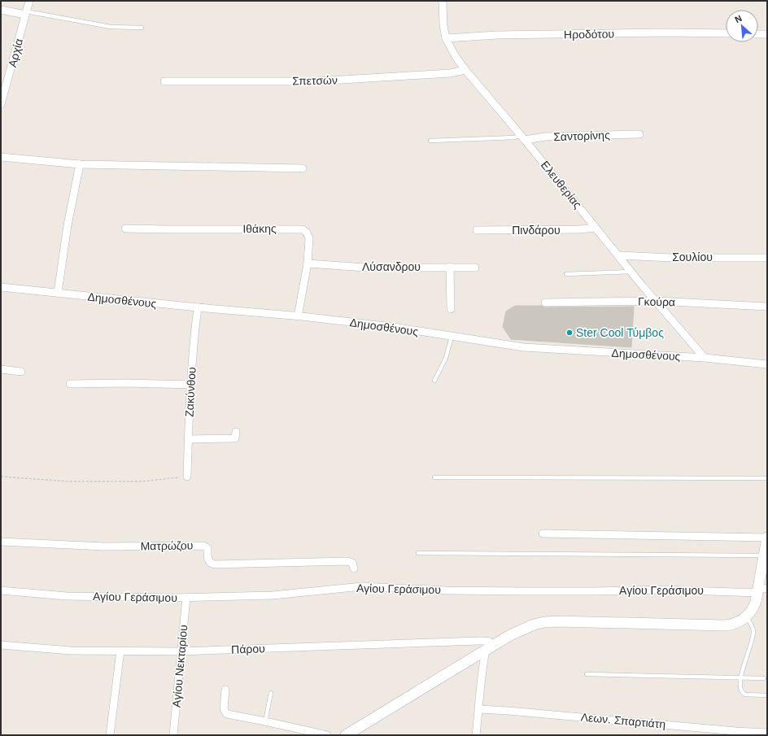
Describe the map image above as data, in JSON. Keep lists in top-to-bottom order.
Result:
{
  "streets": {
    "street": [
      "Ηροδότου",
      "Αρχία",
      "Σπετσών",
      "Σαντορίνης",
      "Ελευθερίας",
      "Ιθάκης",
      "Πινδάρου",
      "Σουλίου",
      "Λύσανδρου",
      "Δημοσθένους",
      "Γκούρα",
      "Ζακύνθου",
      "Ματρώζου",
      "Αγίου Γεράσιμου",
      "Πάρου",
      "Αγίου Νεκταρίου",
      "Λεων. Σπαρτιάτη"
    ]
  },
  "crossings": [
    ["Ηροδότου", "Ελευθερίας"],
    ["Σπετσών", "Ελευθερίας"],
    ["Σαντορίνης", "Ελευθερίας"],
    ["Ελευθερίας", "Πινδάρου"],
    ["Ελευθερίας", "Σουλίου"],
    ["Ελευθερίας", "Δημοσθένους"],
    ["Ελευθερίας", "Γκούρα"],
    ["Ιθάκης", "Λύσανδρου"],
    ["Ιθάκης", "Δημοσθένους"],
    ["Δημοσθένους", "Ζακύνθου"],
    ["Αγίου Γεράσιμου", "Αγίου Νεκταρίου"],
    ["Πάρου", "Αγίου Νεκταρίου"]
  ],
  "places": ["Ster Cool Τύμβος"],
  "north": "top left"
}
